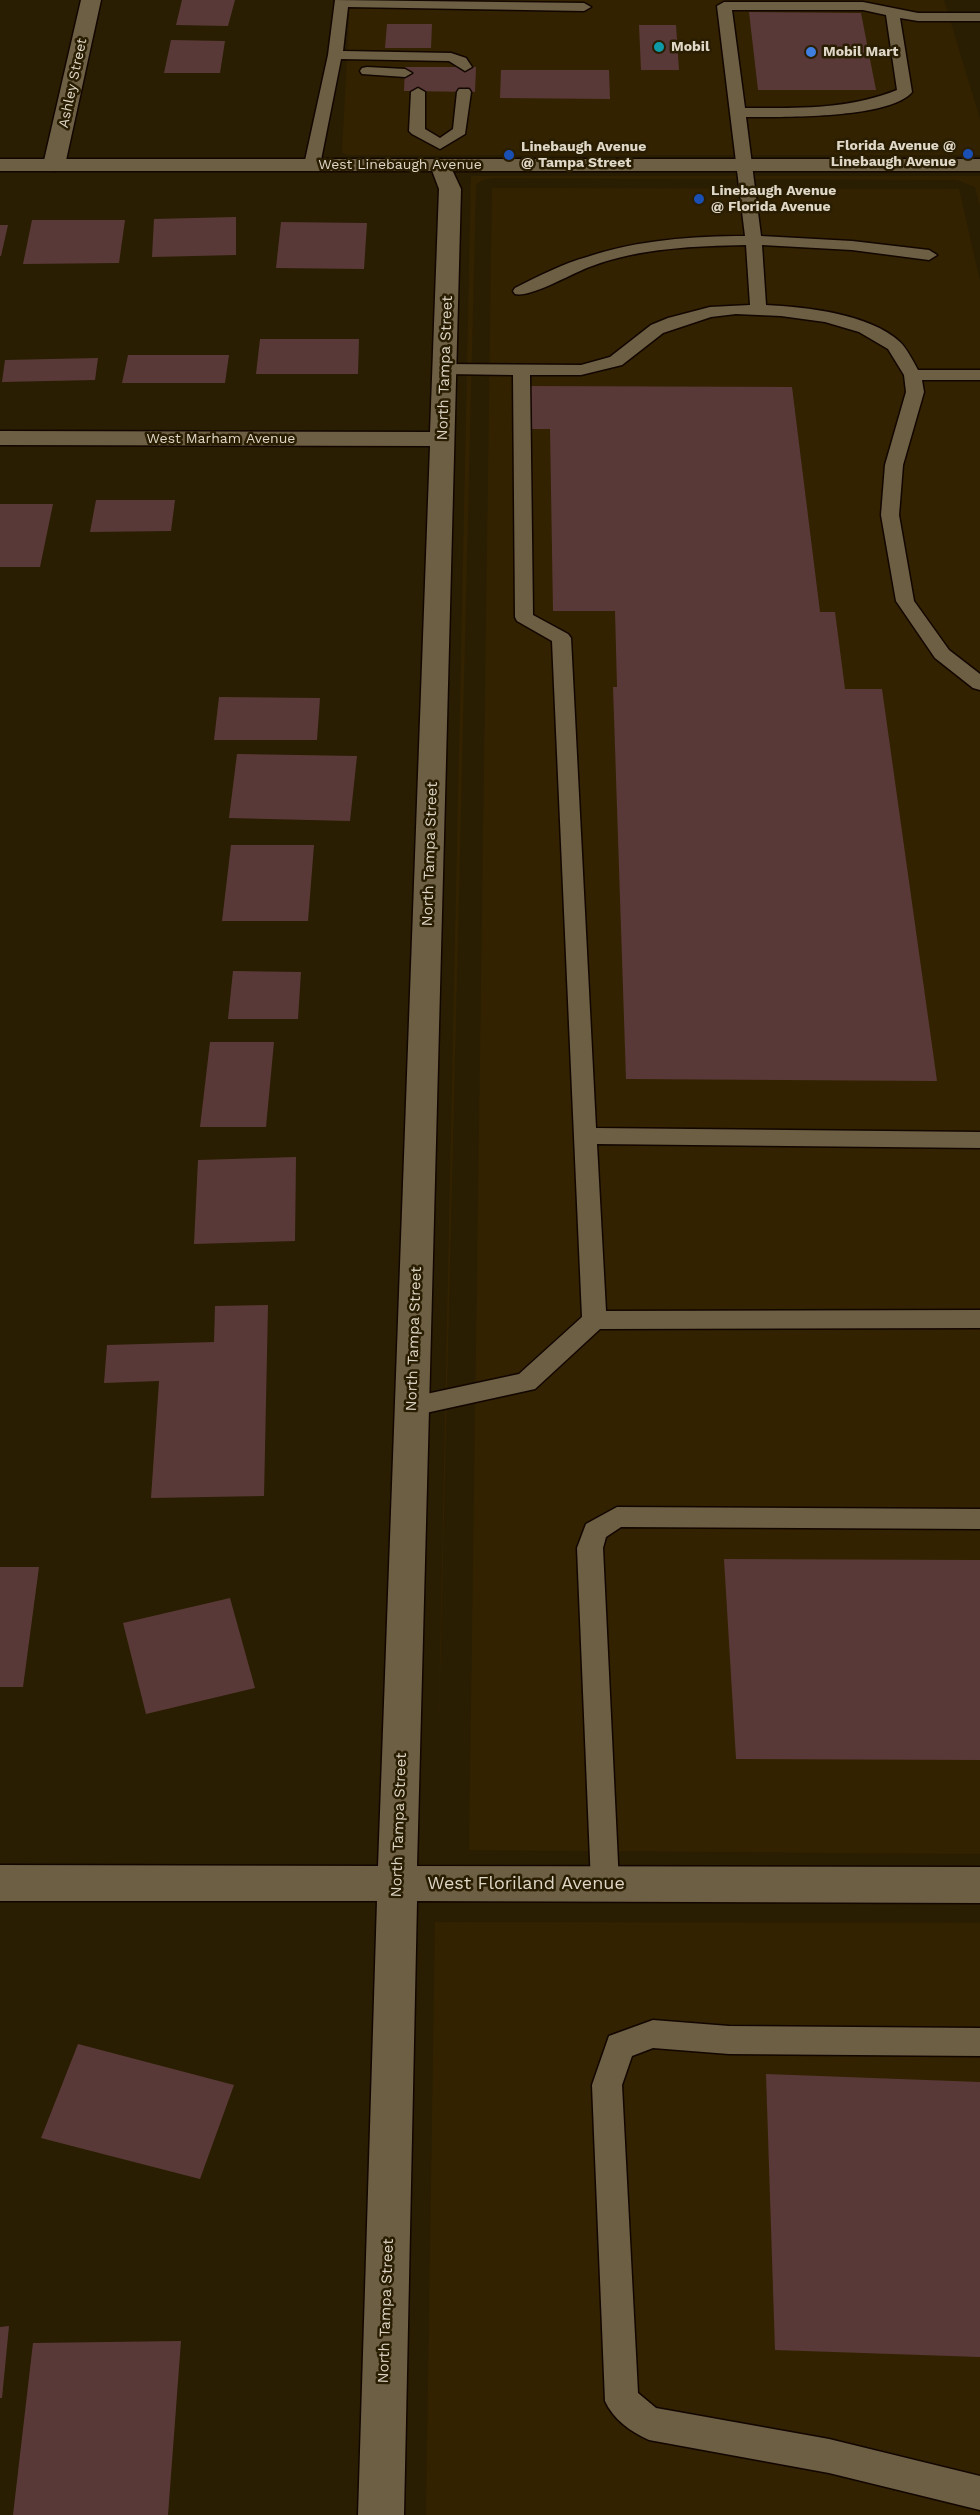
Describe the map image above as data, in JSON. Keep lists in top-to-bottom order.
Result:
{
  "streets": {
    "street": [
      "Ashley Street",
      "West Linebaugh Avenue",
      "North Tampa Street",
      "West Marham Avenue",
      "West Floriland Avenue"
    ]
  },
  "crossings": [
    ["Ashley Street", "West Linebaugh Avenue"],
    ["West Linebaugh Avenue", "North Tampa Street"],
    ["North Tampa Street", "West Marham Avenue"],
    ["North Tampa Street", "West Floriland Avenue"]
  ],
  "places": [
    "Mobil",
    "Mobil Mart",
    "Florida Avenue @ Linebaugh Avenue",
    "Linebaugh Avenue @ Tampa Street",
    "Linebaugh Avenue @ Florida Avenue"
  ]
}
